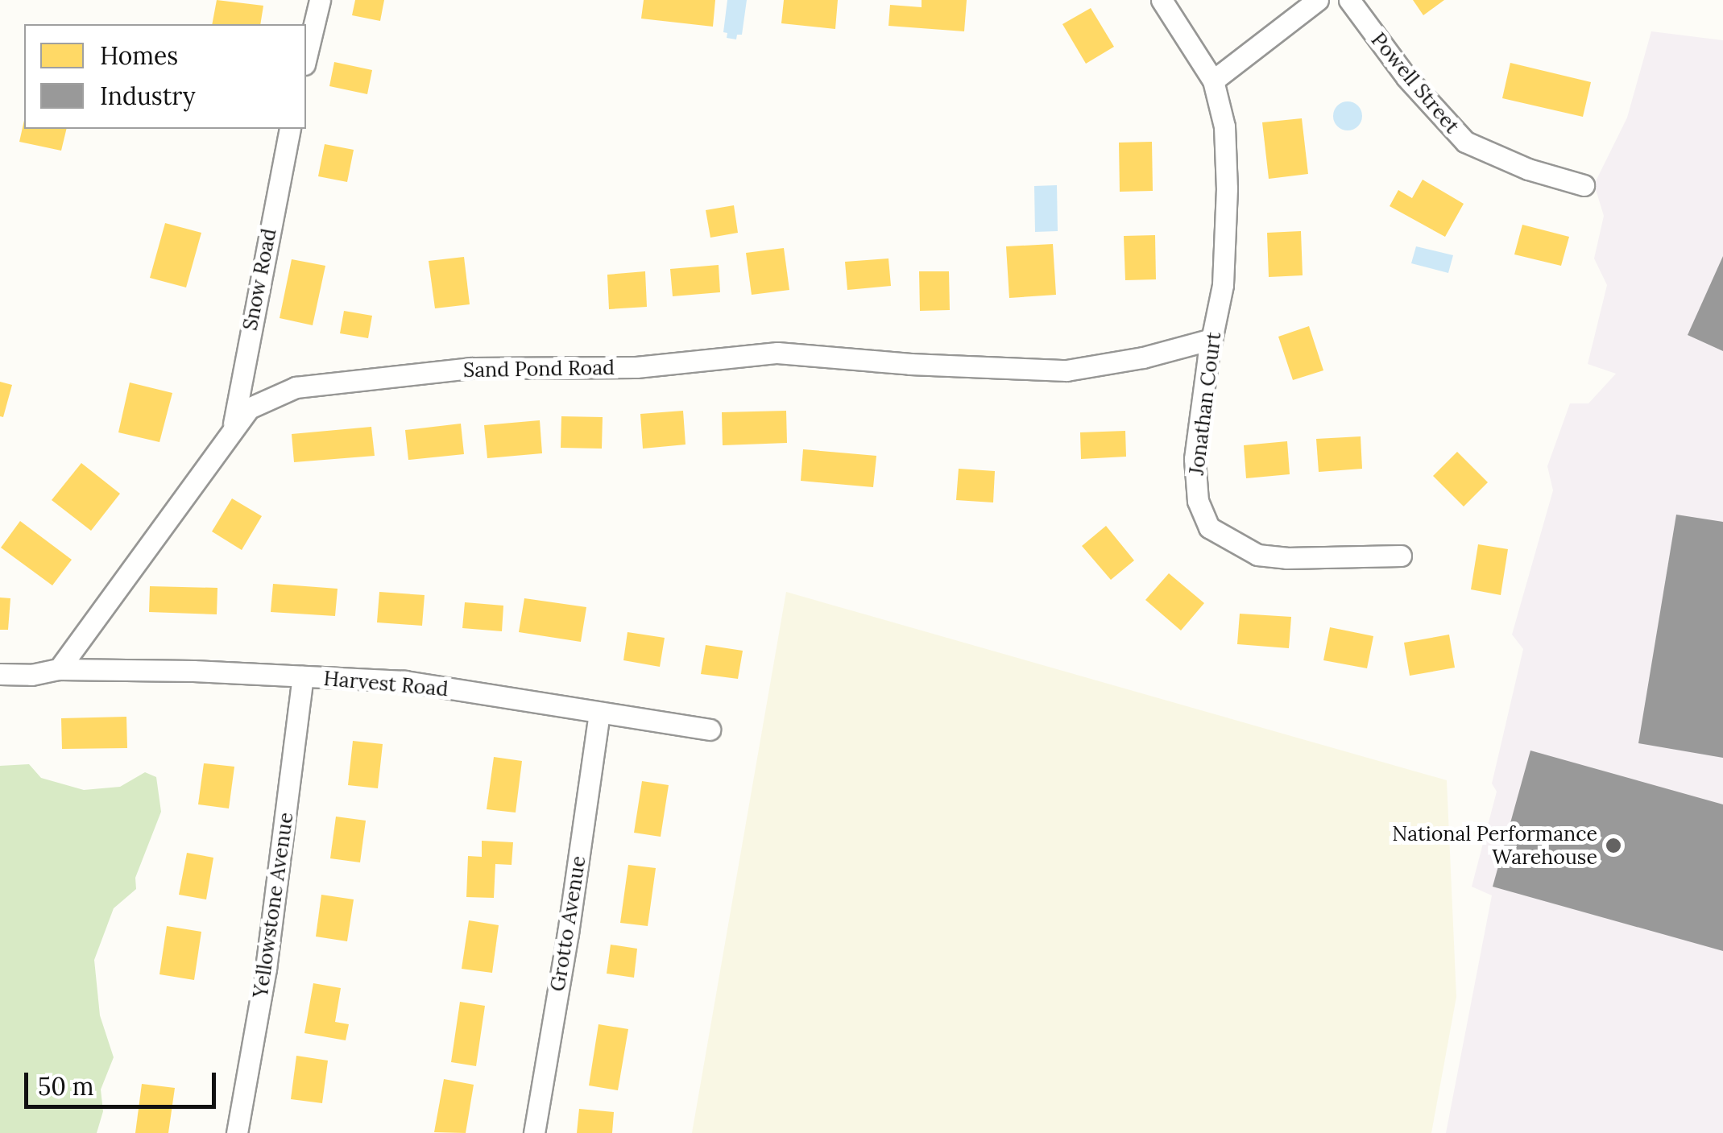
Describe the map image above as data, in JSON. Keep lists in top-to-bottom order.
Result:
{
  "streets": {
    "street": [
      "Powell Street",
      "Snow Road",
      "Sand Pond Road",
      "Jonathan Court",
      "Harvest Road",
      "Yellowstone Avenue",
      "Grotto Avenue"
    ]
  },
  "crossings": [
    ["Snow Road", "Sand Pond Road"],
    ["Sand Pond Road", "Jonathan Court"],
    ["Sand Pond Road", "Harvest Road"],
    ["Harvest Road", "Yellowstone Avenue"],
    ["Harvest Road", "Grotto Avenue"]
  ],
  "places": ["National Performance Warehouse"],
  "legend": ["Homes", "Industry"],
  "scale_bar": "50 m"
}
